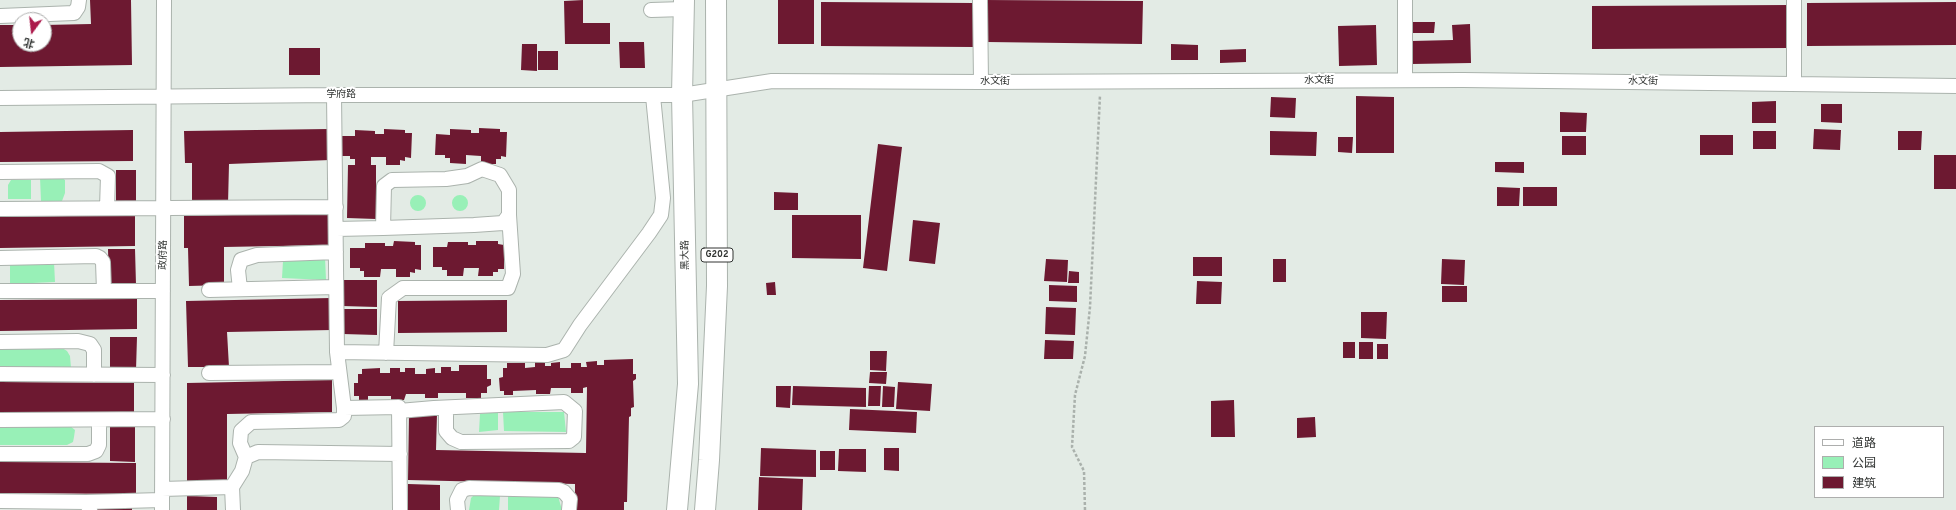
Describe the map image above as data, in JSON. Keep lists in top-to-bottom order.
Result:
{
  "streets": {
    "highway": ["黑大路", "G202"],
    "street": ["水文街", "学府路", "政府路"]
  },
  "crossings": [
    ["水文街", "学府路"],
    ["水文街", "黑大路"],
    ["水文街", "G202"],
    ["学府路", "政府路"],
    ["学府路", "黑大路"]
  ],
  "legend": ["道路", "公园", "建筑"],
  "north": "bottom"
}
